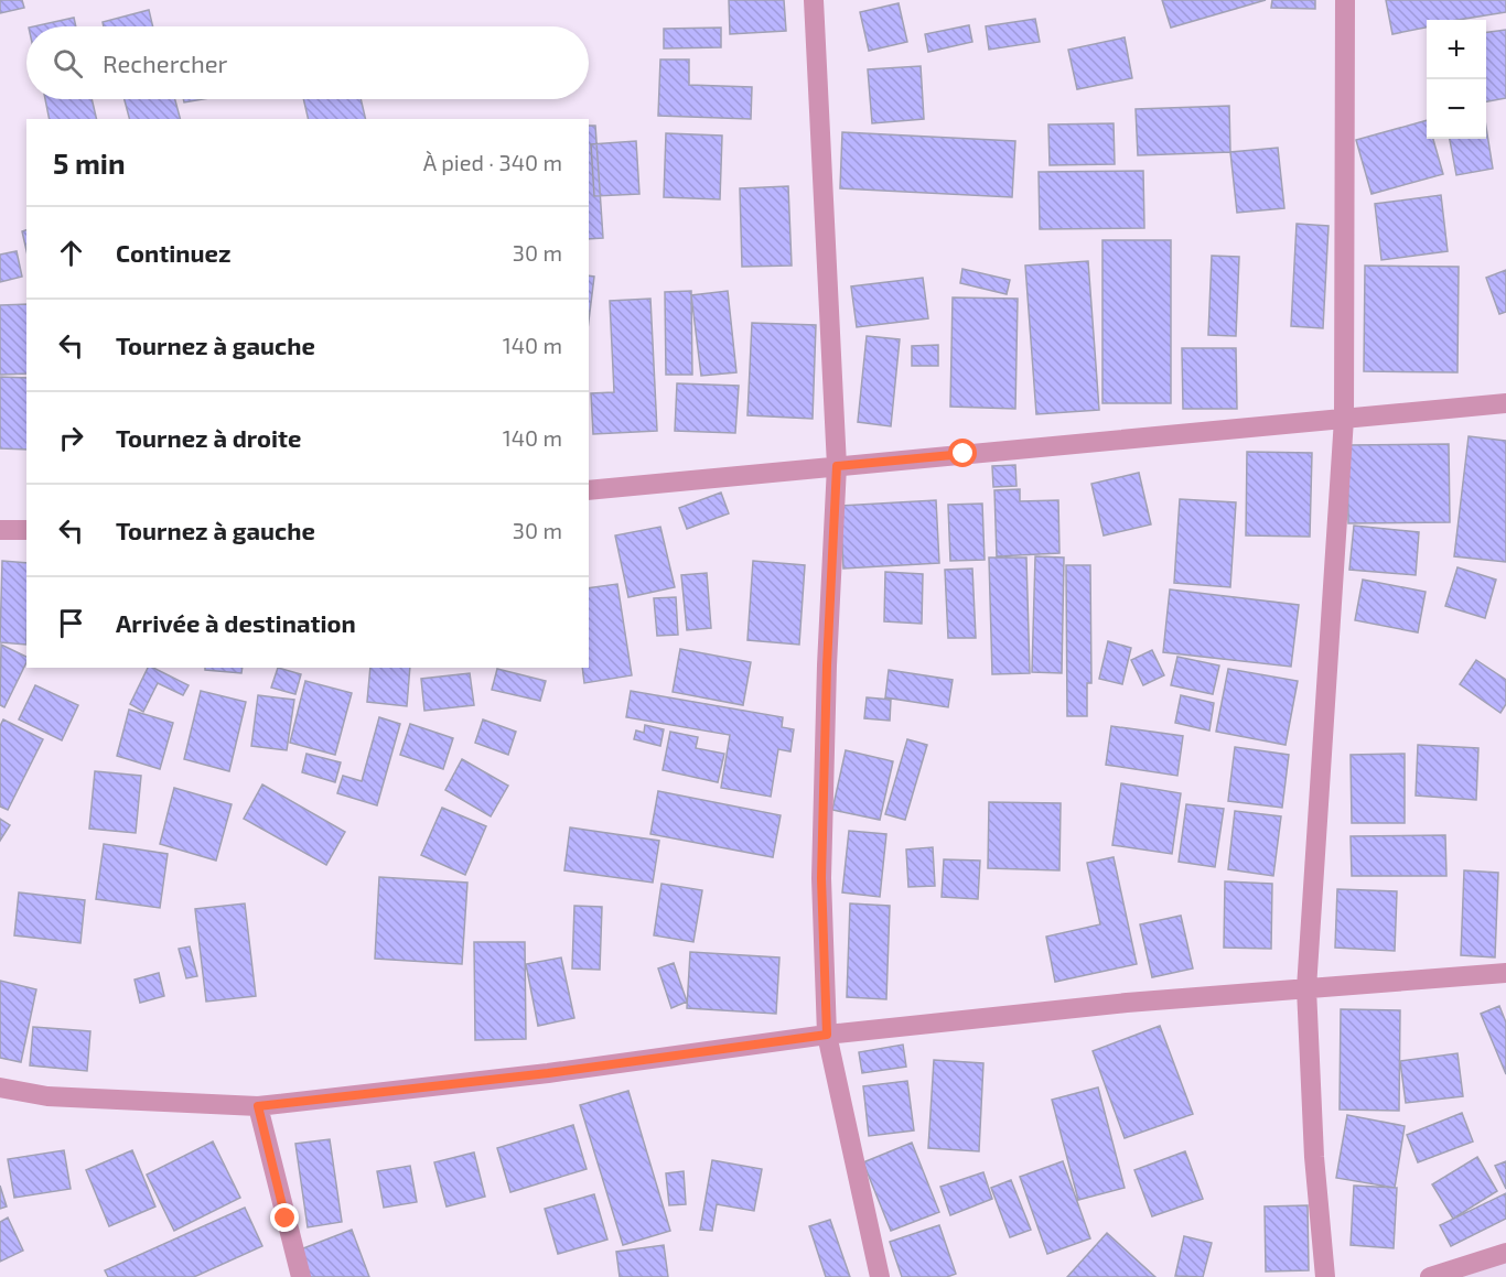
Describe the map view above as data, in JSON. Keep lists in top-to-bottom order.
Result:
{
  "page": {
    "map_buttons": ["+", "−"],
    "search": "Rechercher",
    "heading": ["5 min", "À pied · 340 m"],
    "list": [
      ["Continuez", "30 m"],
      ["Tournez à gauche", "140 m"],
      ["Tournez à droite", "140 m"],
      ["Tournez à gauche", "30 m"],
      "Arrivée à destination"
    ]
  }
}
